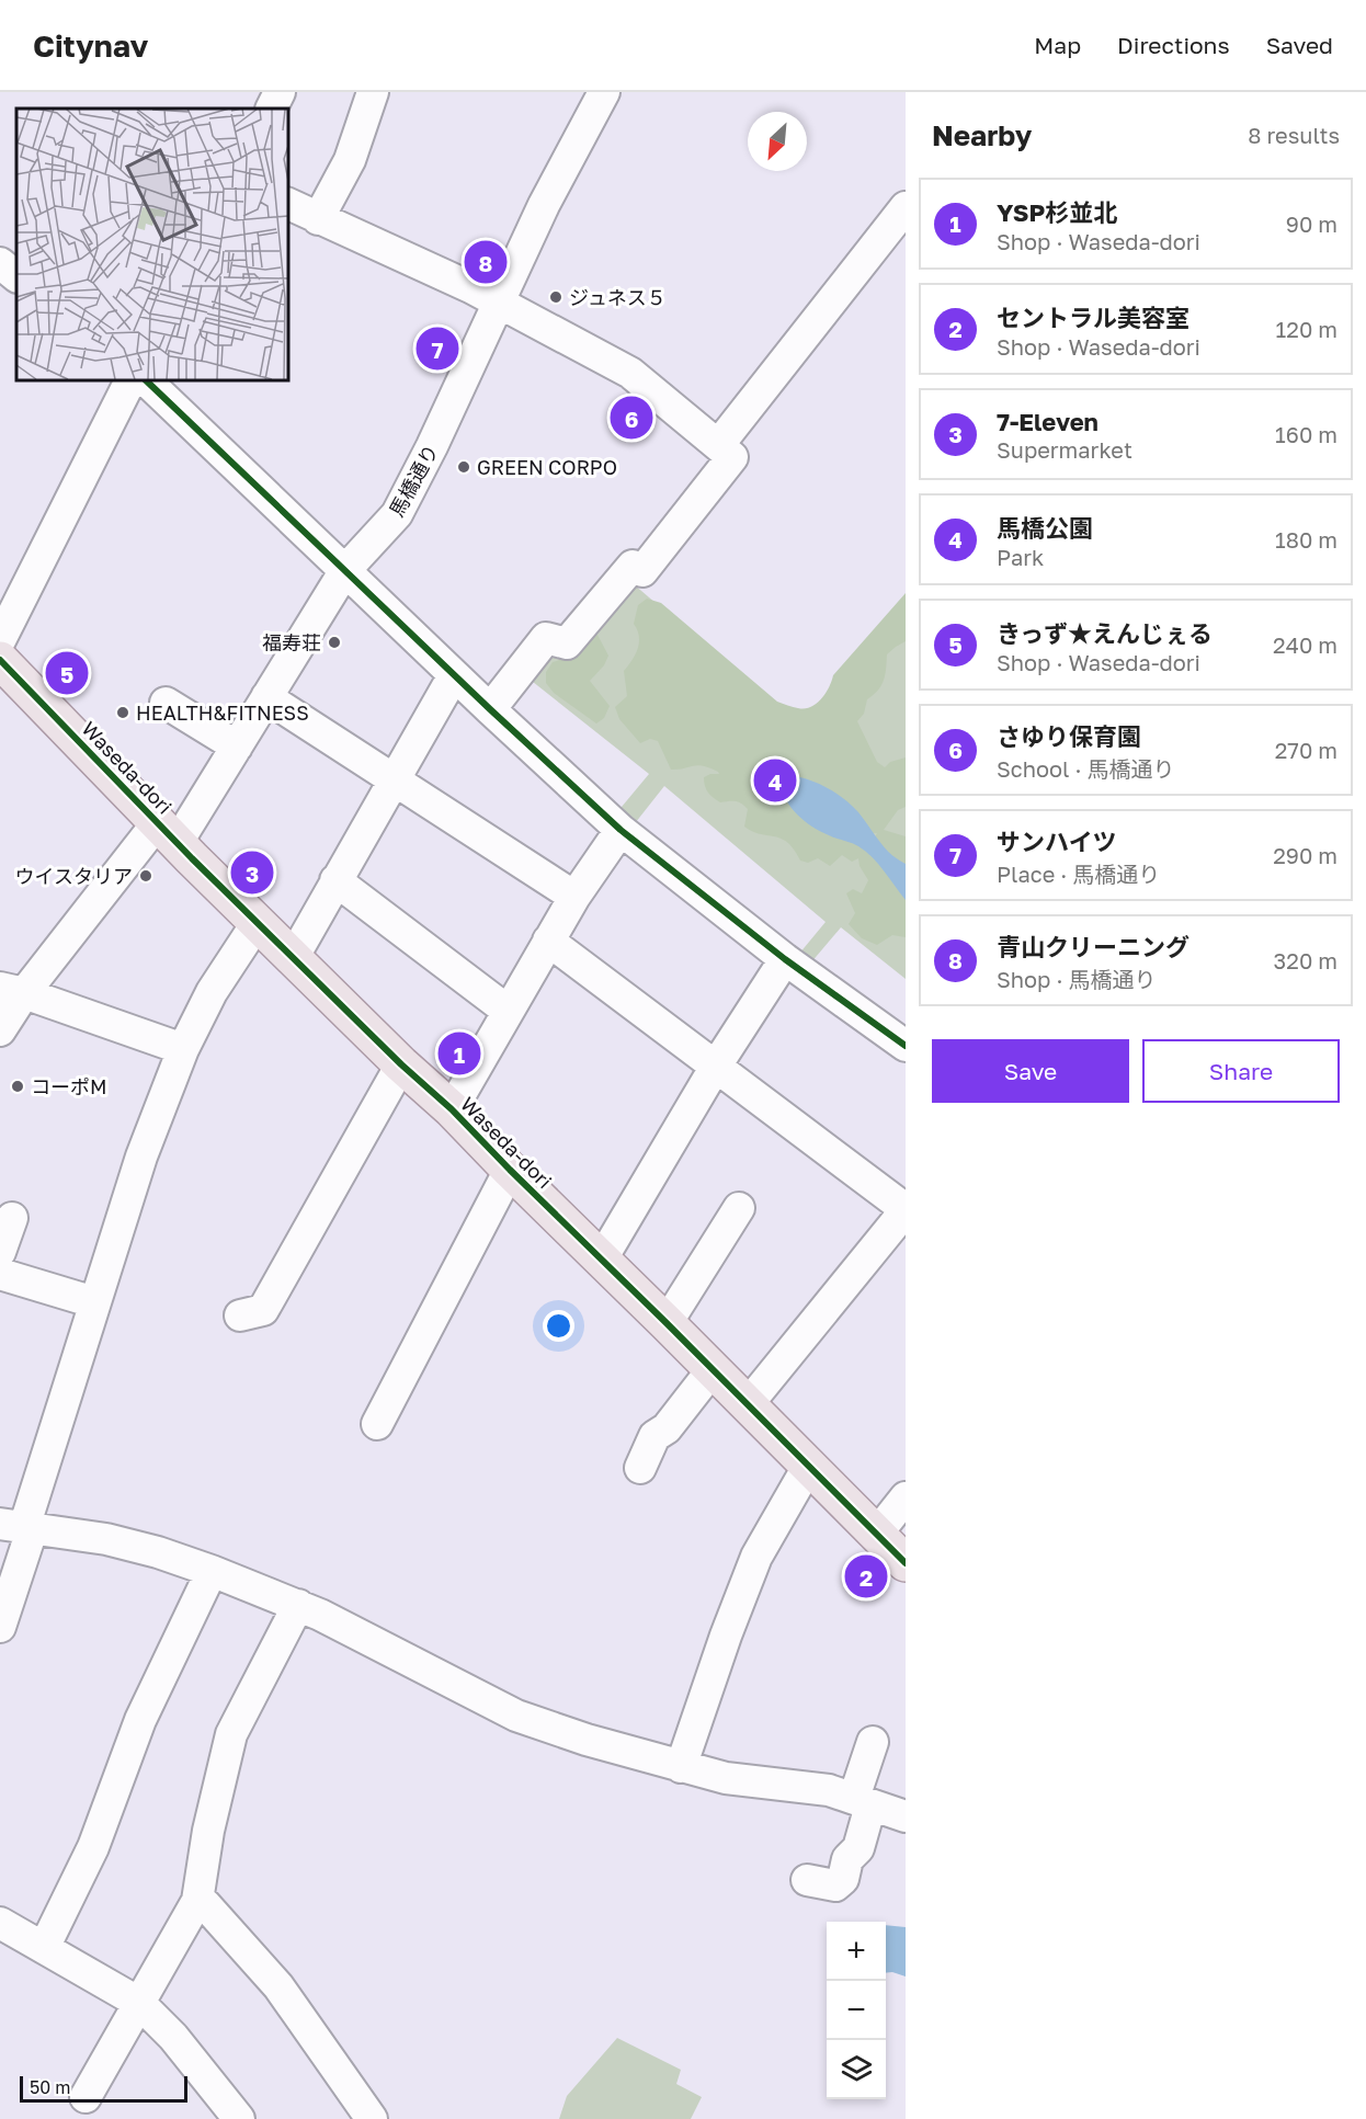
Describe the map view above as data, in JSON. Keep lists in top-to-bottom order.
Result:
{
  "streets": {
    "main road": ["Waseda-dori"],
    "street": ["馬橋通り"]
  },
  "crossings": [
    ["馬橋通り", "Waseda-dori"]
  ],
  "places": [
    "ジュネス５",
    "GREEN CORPO",
    "福寿荘",
    "HEALTH&FITNESS",
    "ウイスタリア",
    "コーポM"
  ],
  "scale_bar": "50 m",
  "north": "bottom left",
  "page": {
    "header": "Citynav",
    "nav": ["Map", "Directions", "Saved"],
    "heading": ["Nearby", "8 results"],
    "list": [
      {
        "mark": "1",
        "name": "YSP杉並北",
        "note": "Shop · Waseda-dori",
        "value": "90 m"
      },
      {
        "mark": "2",
        "name": "セントラル美容室",
        "note": "Shop · Waseda-dori",
        "value": "120 m"
      },
      {
        "mark": "3",
        "name": "7-Eleven",
        "note": "Supermarket",
        "value": "160 m"
      },
      {
        "mark": "4",
        "name": "馬橋公園",
        "note": "Park",
        "value": "180 m"
      },
      {
        "mark": "5",
        "name": "きっず★えんじぇる",
        "note": "Shop · Waseda-dori",
        "value": "240 m"
      },
      {
        "mark": "6",
        "name": "さゆり保育園",
        "note": "School · 馬橋通り",
        "value": "270 m"
      },
      {
        "mark": "7",
        "name": "サンハイツ",
        "note": "Place · 馬橋通り",
        "value": "290 m"
      },
      {
        "mark": "8",
        "name": "青山クリーニング",
        "note": "Shop · 馬橋通り",
        "value": "320 m"
      }
    ],
    "pins": [
      "8",
      "7",
      "6",
      "5",
      "4",
      "3",
      "1",
      "2"
    ],
    "buttons": ["Save", "Share"],
    "map_buttons": ["+", "−"],
    "scale": "50 m"
  }
}
